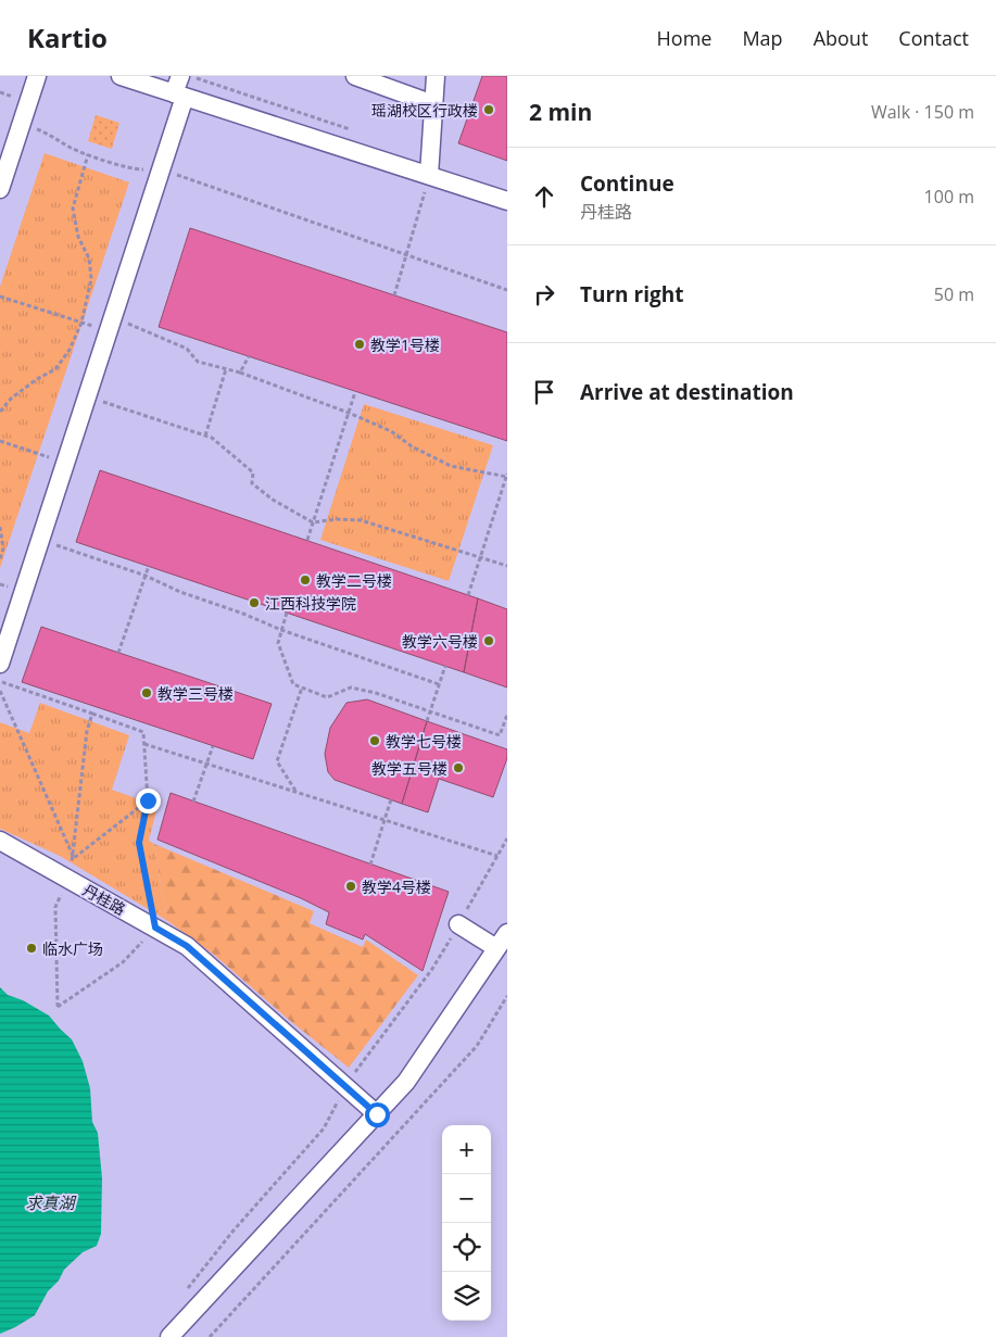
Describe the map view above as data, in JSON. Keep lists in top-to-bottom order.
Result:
{
  "streets": {
    "street": ["丹桂路"]
  },
  "water": ["求真湖"],
  "places": [
    "瑶湖校区行政楼",
    "教学1号楼",
    "教学二号楼",
    "江西科技学院",
    "教学六号楼",
    "教学三号楼",
    "教学七号楼",
    "教学五号楼",
    "教学4号楼",
    "临水广场"
  ],
  "page": {
    "header": "Kartio",
    "nav": [
      "Home",
      "Map",
      "About",
      "Contact"
    ],
    "heading": ["2 min", "Walk · 150 m"],
    "list": [
      ["Continue", "丹桂路", "100 m"],
      ["Turn right", "50 m"],
      "Arrive at destination"
    ],
    "map_buttons": ["+", "−"]
  }
}
